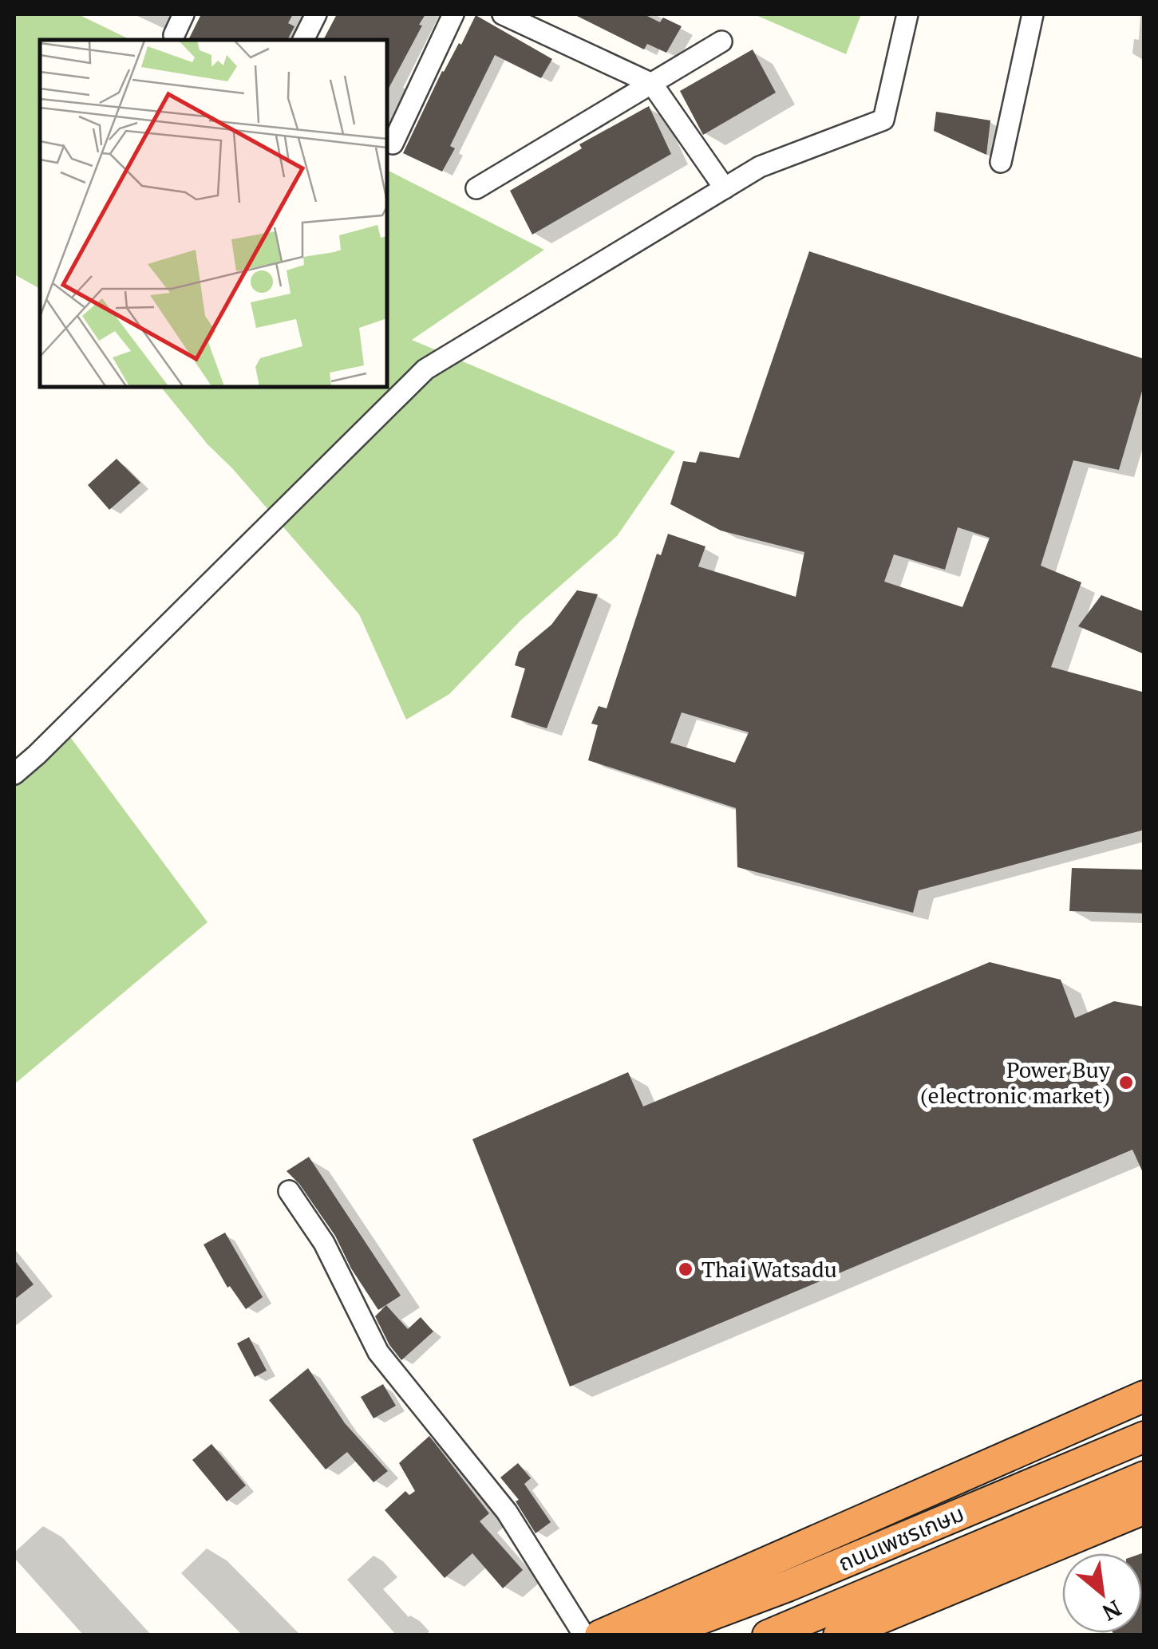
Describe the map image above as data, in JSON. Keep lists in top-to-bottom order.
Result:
{
  "streets": {
    "highway": ["ถนนเพชรเกษม"]
  },
  "places": ["Power Buy (electronic market)", "Thai Watsadu"],
  "north": "bottom right"
}
